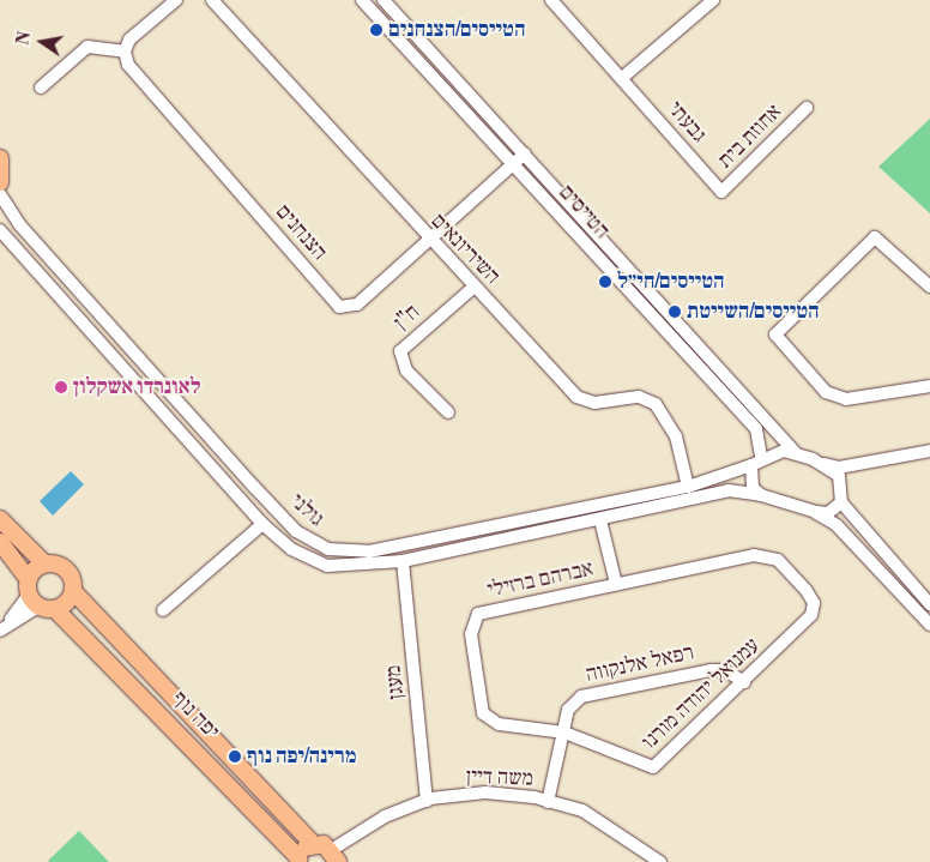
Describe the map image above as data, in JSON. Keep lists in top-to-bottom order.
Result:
{
  "streets": {
    "main road": ["יפה נוף"],
    "street": [
      "גבעתי",
      "אחוזת בית",
      "הטייסים",
      "הצנחנים",
      "השיריונאים",
      "ח\"ן",
      "גולני",
      "אברהם ברזילי",
      "רפאל אלנקווה",
      "מעגן",
      "עמנואל יהודה מורנו",
      "משה דיין"
    ]
  },
  "crossings": [
    ["גבעתי", "אחוזת בית"],
    ["הטייסים", "הצנחנים"],
    ["הטייסים", "גולני"],
    ["הצנחנים", "השיריונאים"],
    ["השיריונאים", "ח\"ן"],
    ["השיריונאים", "גולני"],
    ["גולני", "אברהם ברזילי"],
    ["גולני", "מעגן"],
    ["אברהם ברזילי", "עמנואל יהודה מורנו"],
    ["רפאל אלנקווה", "עמנואל יהודה מורנו"],
    ["רפאל אלנקווה", "משה דיין"],
    ["מעגן", "משה דיין"]
  ],
  "places": [
    "הטייסים/הצנחנים",
    "הטייסים/חי״ל",
    "הטייסים/השייטת",
    "לאונרדו אשקלון",
    "מרינה/יפה נוף"
  ],
  "north": "left"
}
